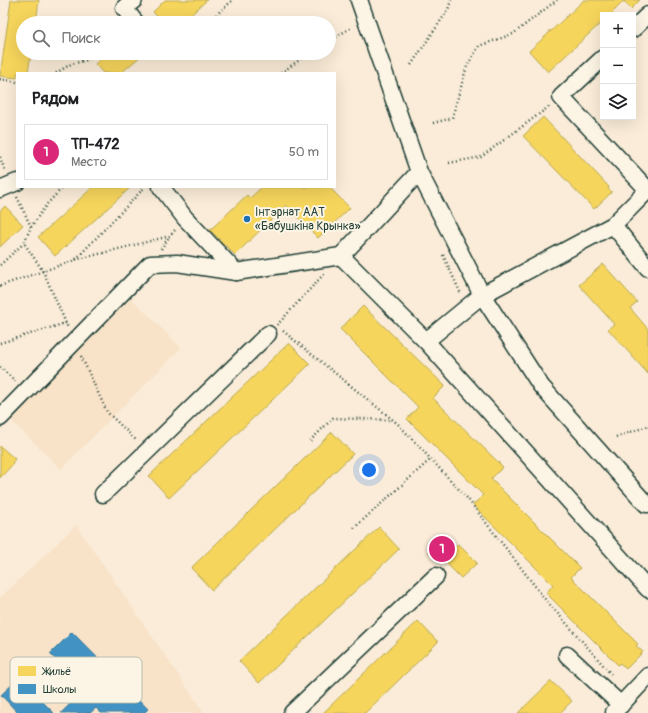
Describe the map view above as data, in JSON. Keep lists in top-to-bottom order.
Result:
{
  "places": ["Інтэрнат ААТ «Бабушкіна Крынка»"],
  "legend": ["Жильё", "Школы"],
  "page": {
    "map_buttons": ["+", "−"],
    "search": "Поиск",
    "heading": "Рядом",
    "list": [
      {
        "mark": "1",
        "name": "ТП-472",
        "note": "Место",
        "value": "50 m"
      }
    ],
    "pins": "1"
  }
}
